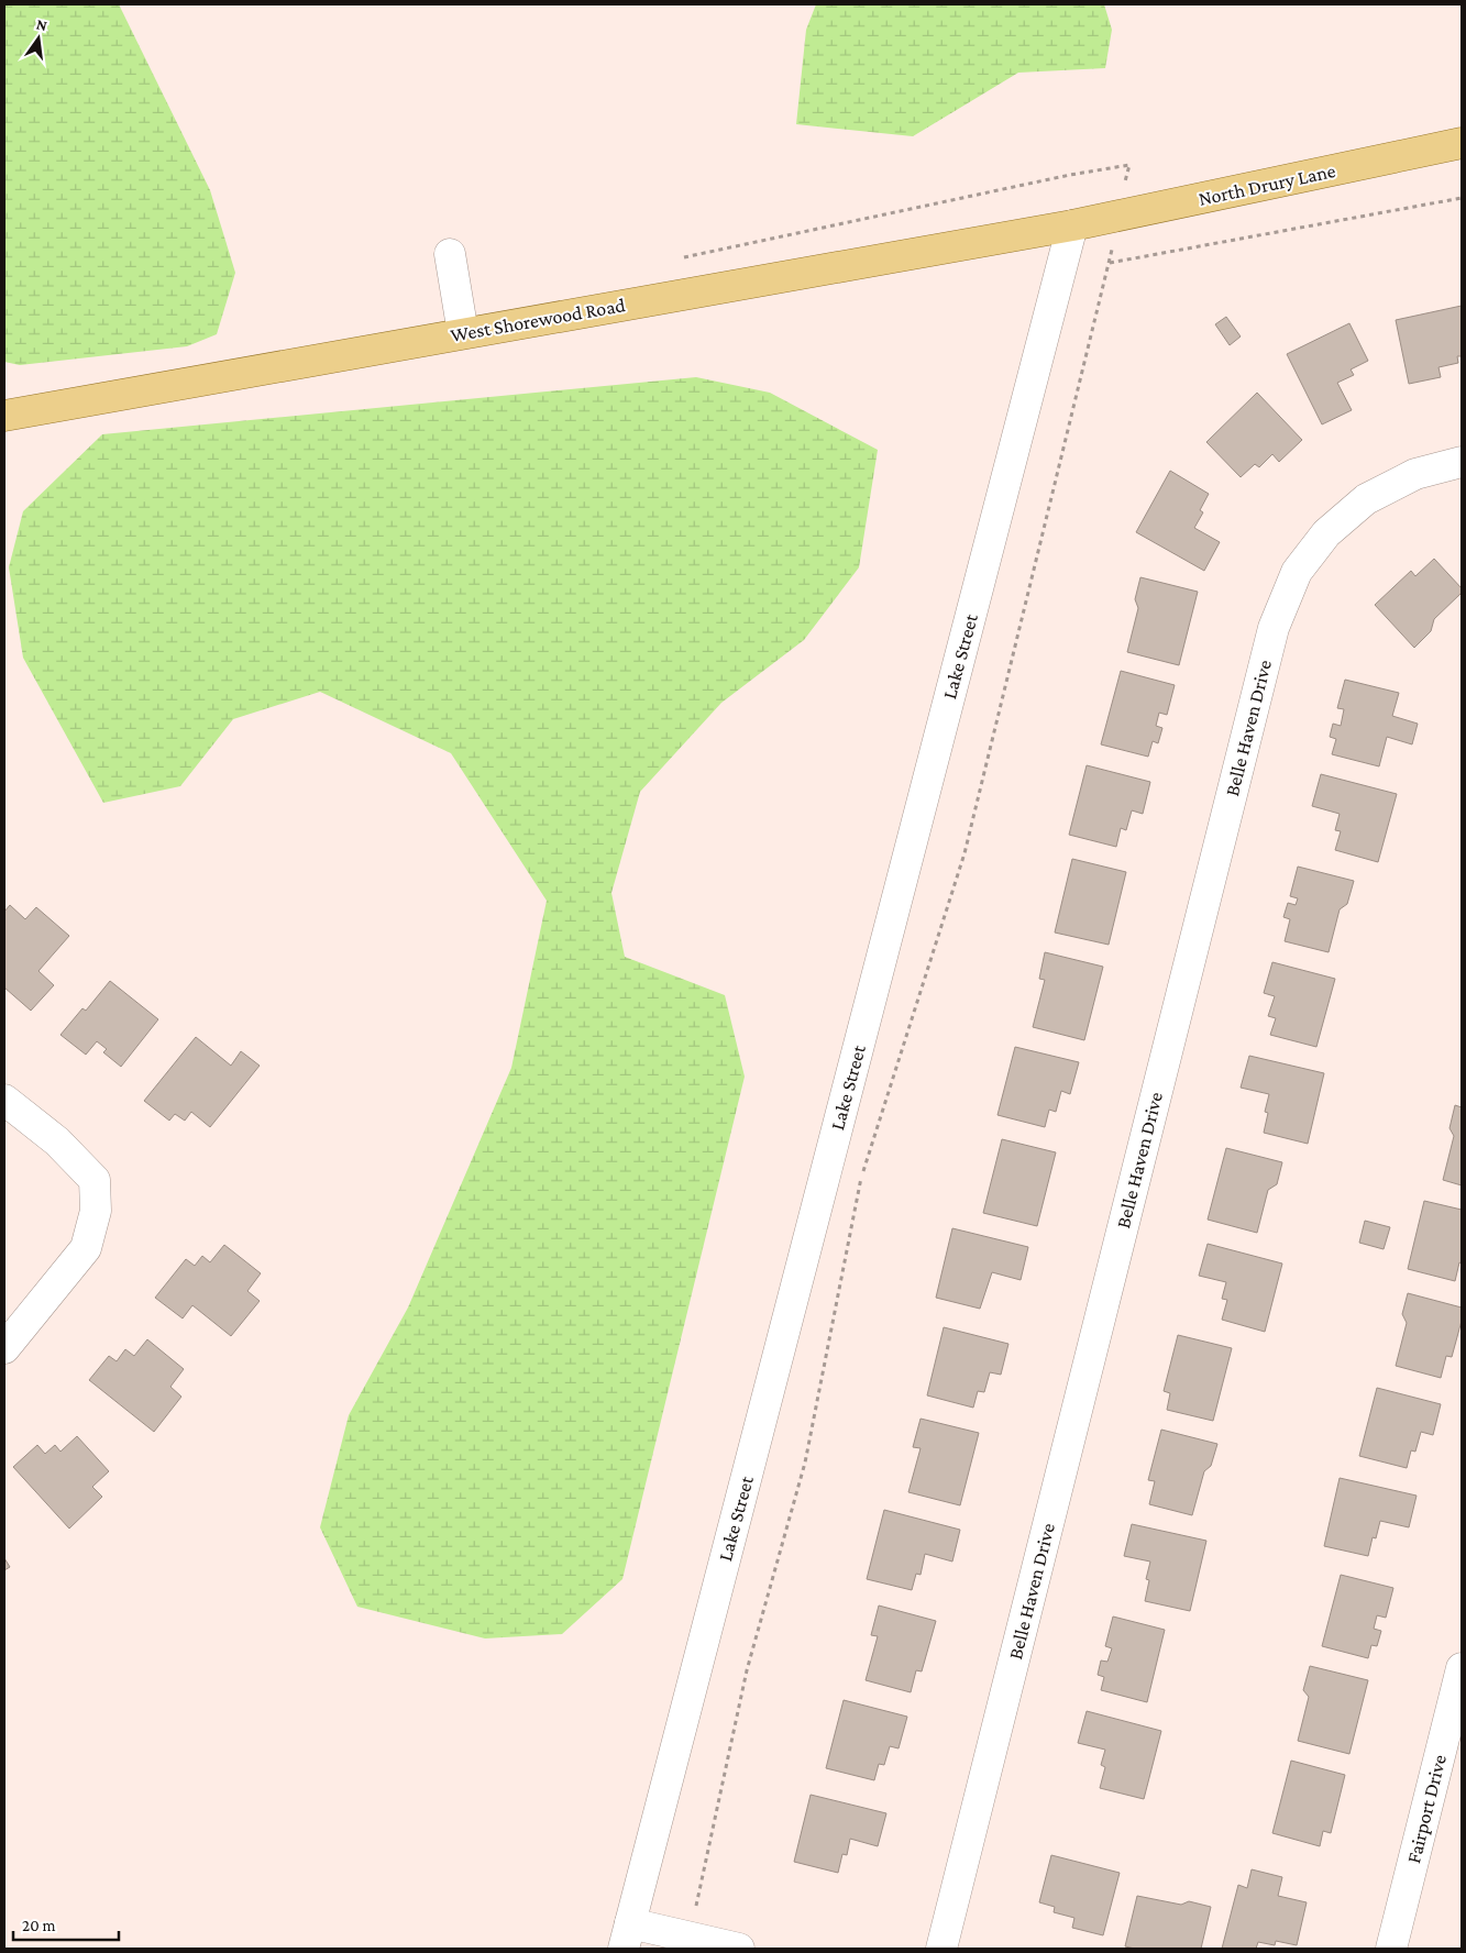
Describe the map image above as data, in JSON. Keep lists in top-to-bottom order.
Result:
{
  "streets": {
    "main road": ["North Drury Lane", "West Shorewood Road"],
    "street": ["Lake Street", "Belle Haven Drive", "Fairport Drive"]
  },
  "crossings": [
    ["North Drury Lane", "West Shorewood Road"],
    ["North Drury Lane", "Lake Street"],
    ["West Shorewood Road", "Lake Street"]
  ],
  "scale_bar": "20 m",
  "north": "top"
}
